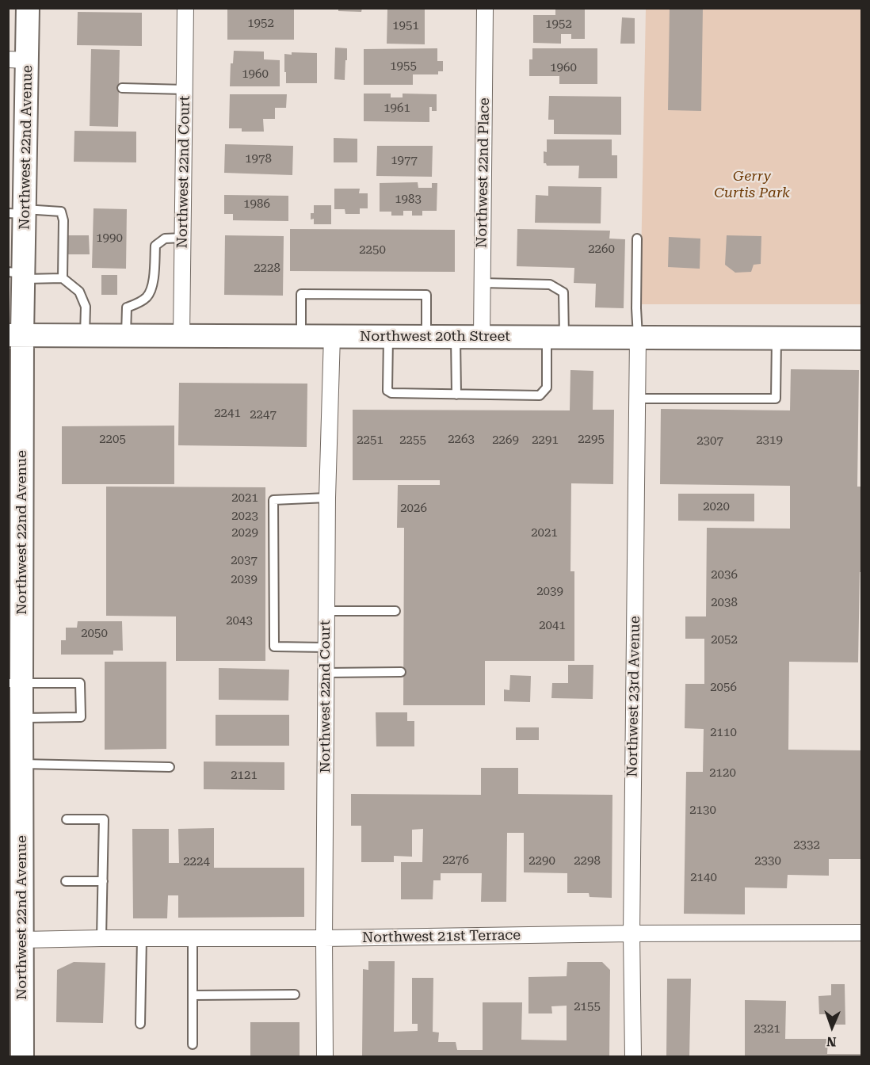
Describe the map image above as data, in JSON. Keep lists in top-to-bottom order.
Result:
{
  "streets": {
    "main road": ["Northwest 22nd Avenue", "Northwest 20th Street"],
    "street": [
      "Northwest 22nd Court",
      "Northwest 22nd Place",
      "Northwest 23rd Avenue",
      "Northwest 21st Terrace"
    ]
  },
  "crossings": [
    ["Northwest 22nd Avenue", "Northwest 20th Street"],
    ["Northwest 22nd Avenue", "Northwest 21st Terrace"],
    ["Northwest 22nd Court", "Northwest 20th Street"],
    ["Northwest 22nd Court", "Northwest 21st Terrace"],
    ["Northwest 22nd Place", "Northwest 20th Street"],
    ["Northwest 20th Street", "Northwest 23rd Avenue"],
    ["Northwest 23rd Avenue", "Northwest 21st Terrace"]
  ],
  "parks": ["Gerry Curtis Park"],
  "house_numbers": [
    "1952",
    "1952",
    "1951",
    "1955",
    "1960",
    "1960",
    "1961",
    "1978",
    "1977",
    "1983",
    "1986",
    "1990",
    "2260",
    "2250",
    "2228",
    "2241",
    "2247",
    "2205",
    "2263",
    "2295",
    "2251",
    "2255",
    "2269",
    "2291",
    "2319",
    "2307",
    "2021",
    "2020",
    "2026",
    "2023",
    "2029",
    "2021",
    "2037",
    "2036",
    "2039",
    "2039",
    "2038",
    "2043",
    "2041",
    "2050",
    "2052",
    "2056",
    "2110",
    "2120",
    "2121",
    "2130",
    "2332",
    "2276",
    "2290",
    "2298",
    "2330",
    "2224",
    "2140",
    "2155",
    "2321"
  ],
  "north": "bottom"
}
